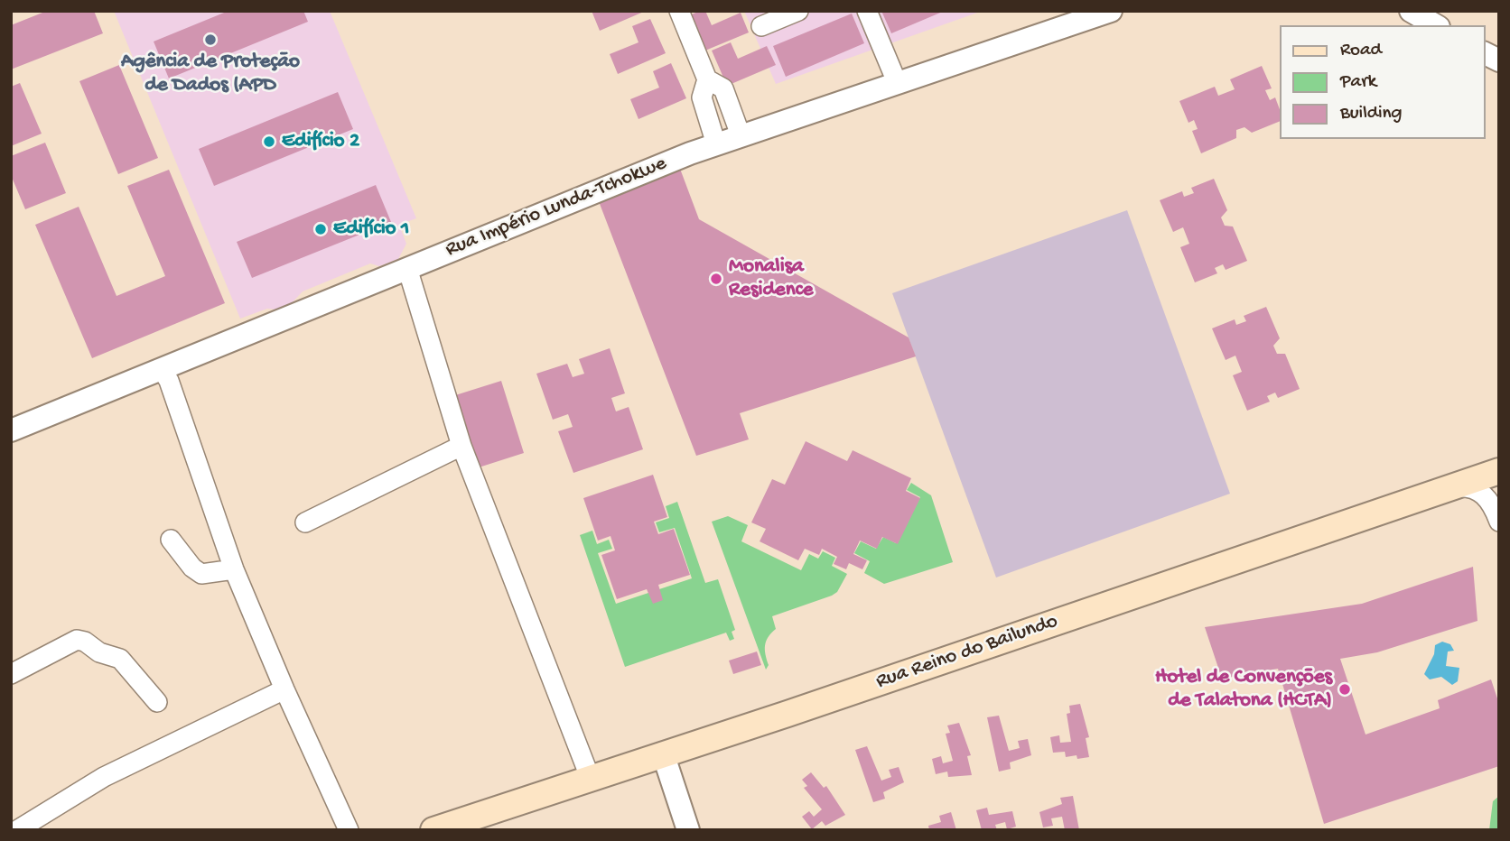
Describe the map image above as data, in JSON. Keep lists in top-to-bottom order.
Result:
{
  "streets": {
    "main road": ["Rua Reino do Bailundo"],
    "street": ["Rua Império Lunda-Tchokwe"]
  },
  "places": [
    "Agência de Proteção de Dados (APD",
    "Edifício 2",
    "Edifício 1",
    "Monalisa Residence",
    "Hotel de Convenções de Talatona (HCTA)"
  ],
  "legend": ["Road", "Park", "Building"]
}
